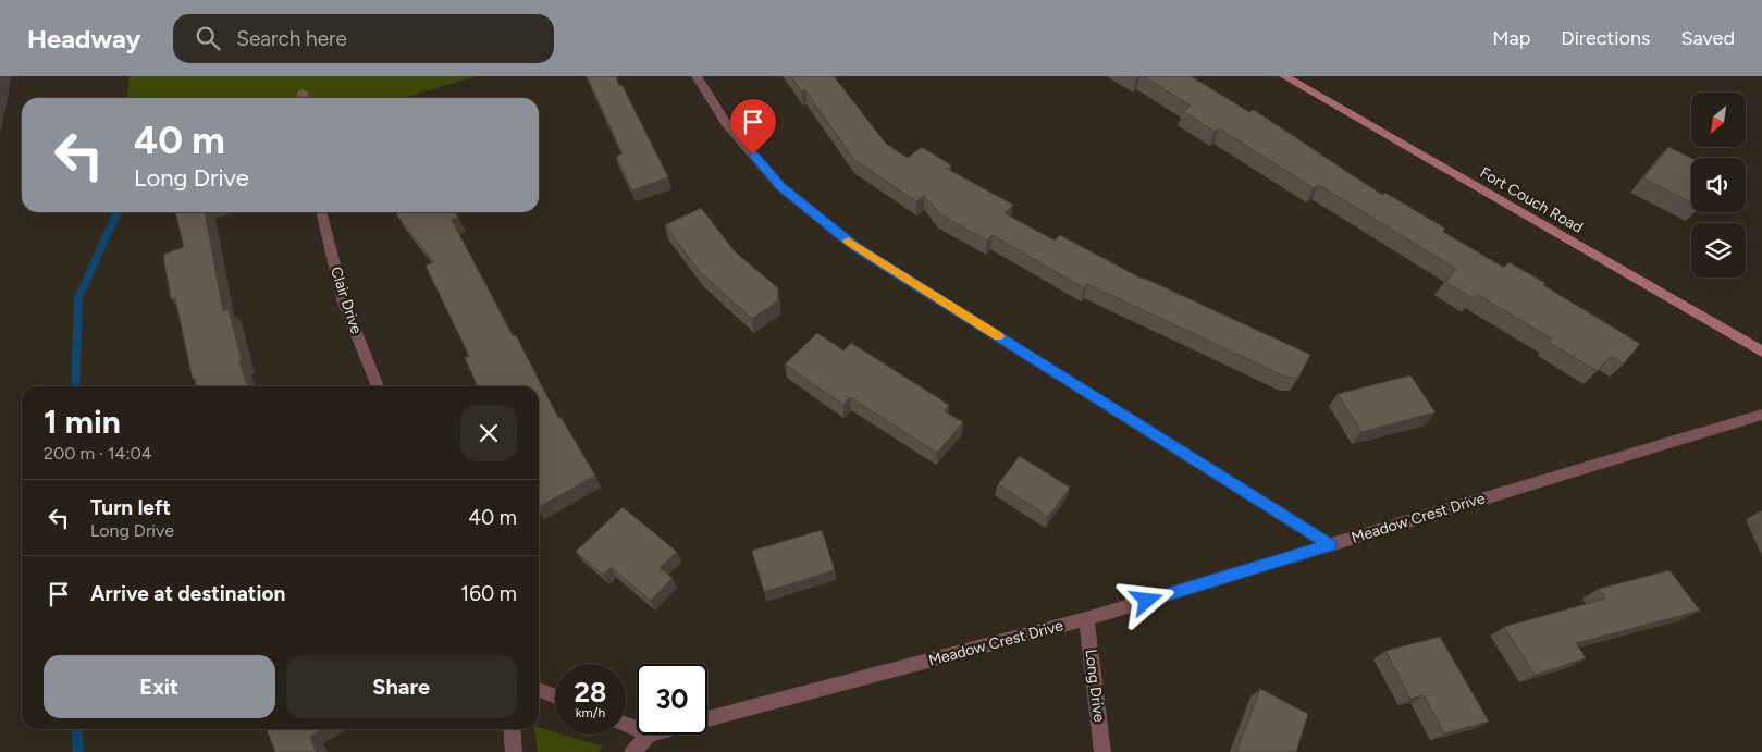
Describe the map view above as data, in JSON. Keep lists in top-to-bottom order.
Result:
{
  "streets": {
    "street": [
      "Fort Couch Road",
      "Clair Drive",
      "Meadow Crest Drive",
      "Long Drive"
    ]
  },
  "crossings": [
    ["Meadow Crest Drive", "Long Drive"]
  ],
  "north": "bottom left",
  "page": {
    "header": "Headway",
    "search": "Search here",
    "nav": ["Map", "Directions", "Saved"],
    "turn": ["40 m", "Long Drive"],
    "heading": ["1 min", "200 m · 14:04"],
    "list": [
      {
        "name": "Turn left",
        "note": "Long Drive",
        "value": "40 m"
      },
      {
        "name": "Arrive at destination",
        "value": "160 m"
      }
    ],
    "buttons": ["Exit", "Share"],
    "speed": "28 km/h",
    "limit": "30"
  }
}
